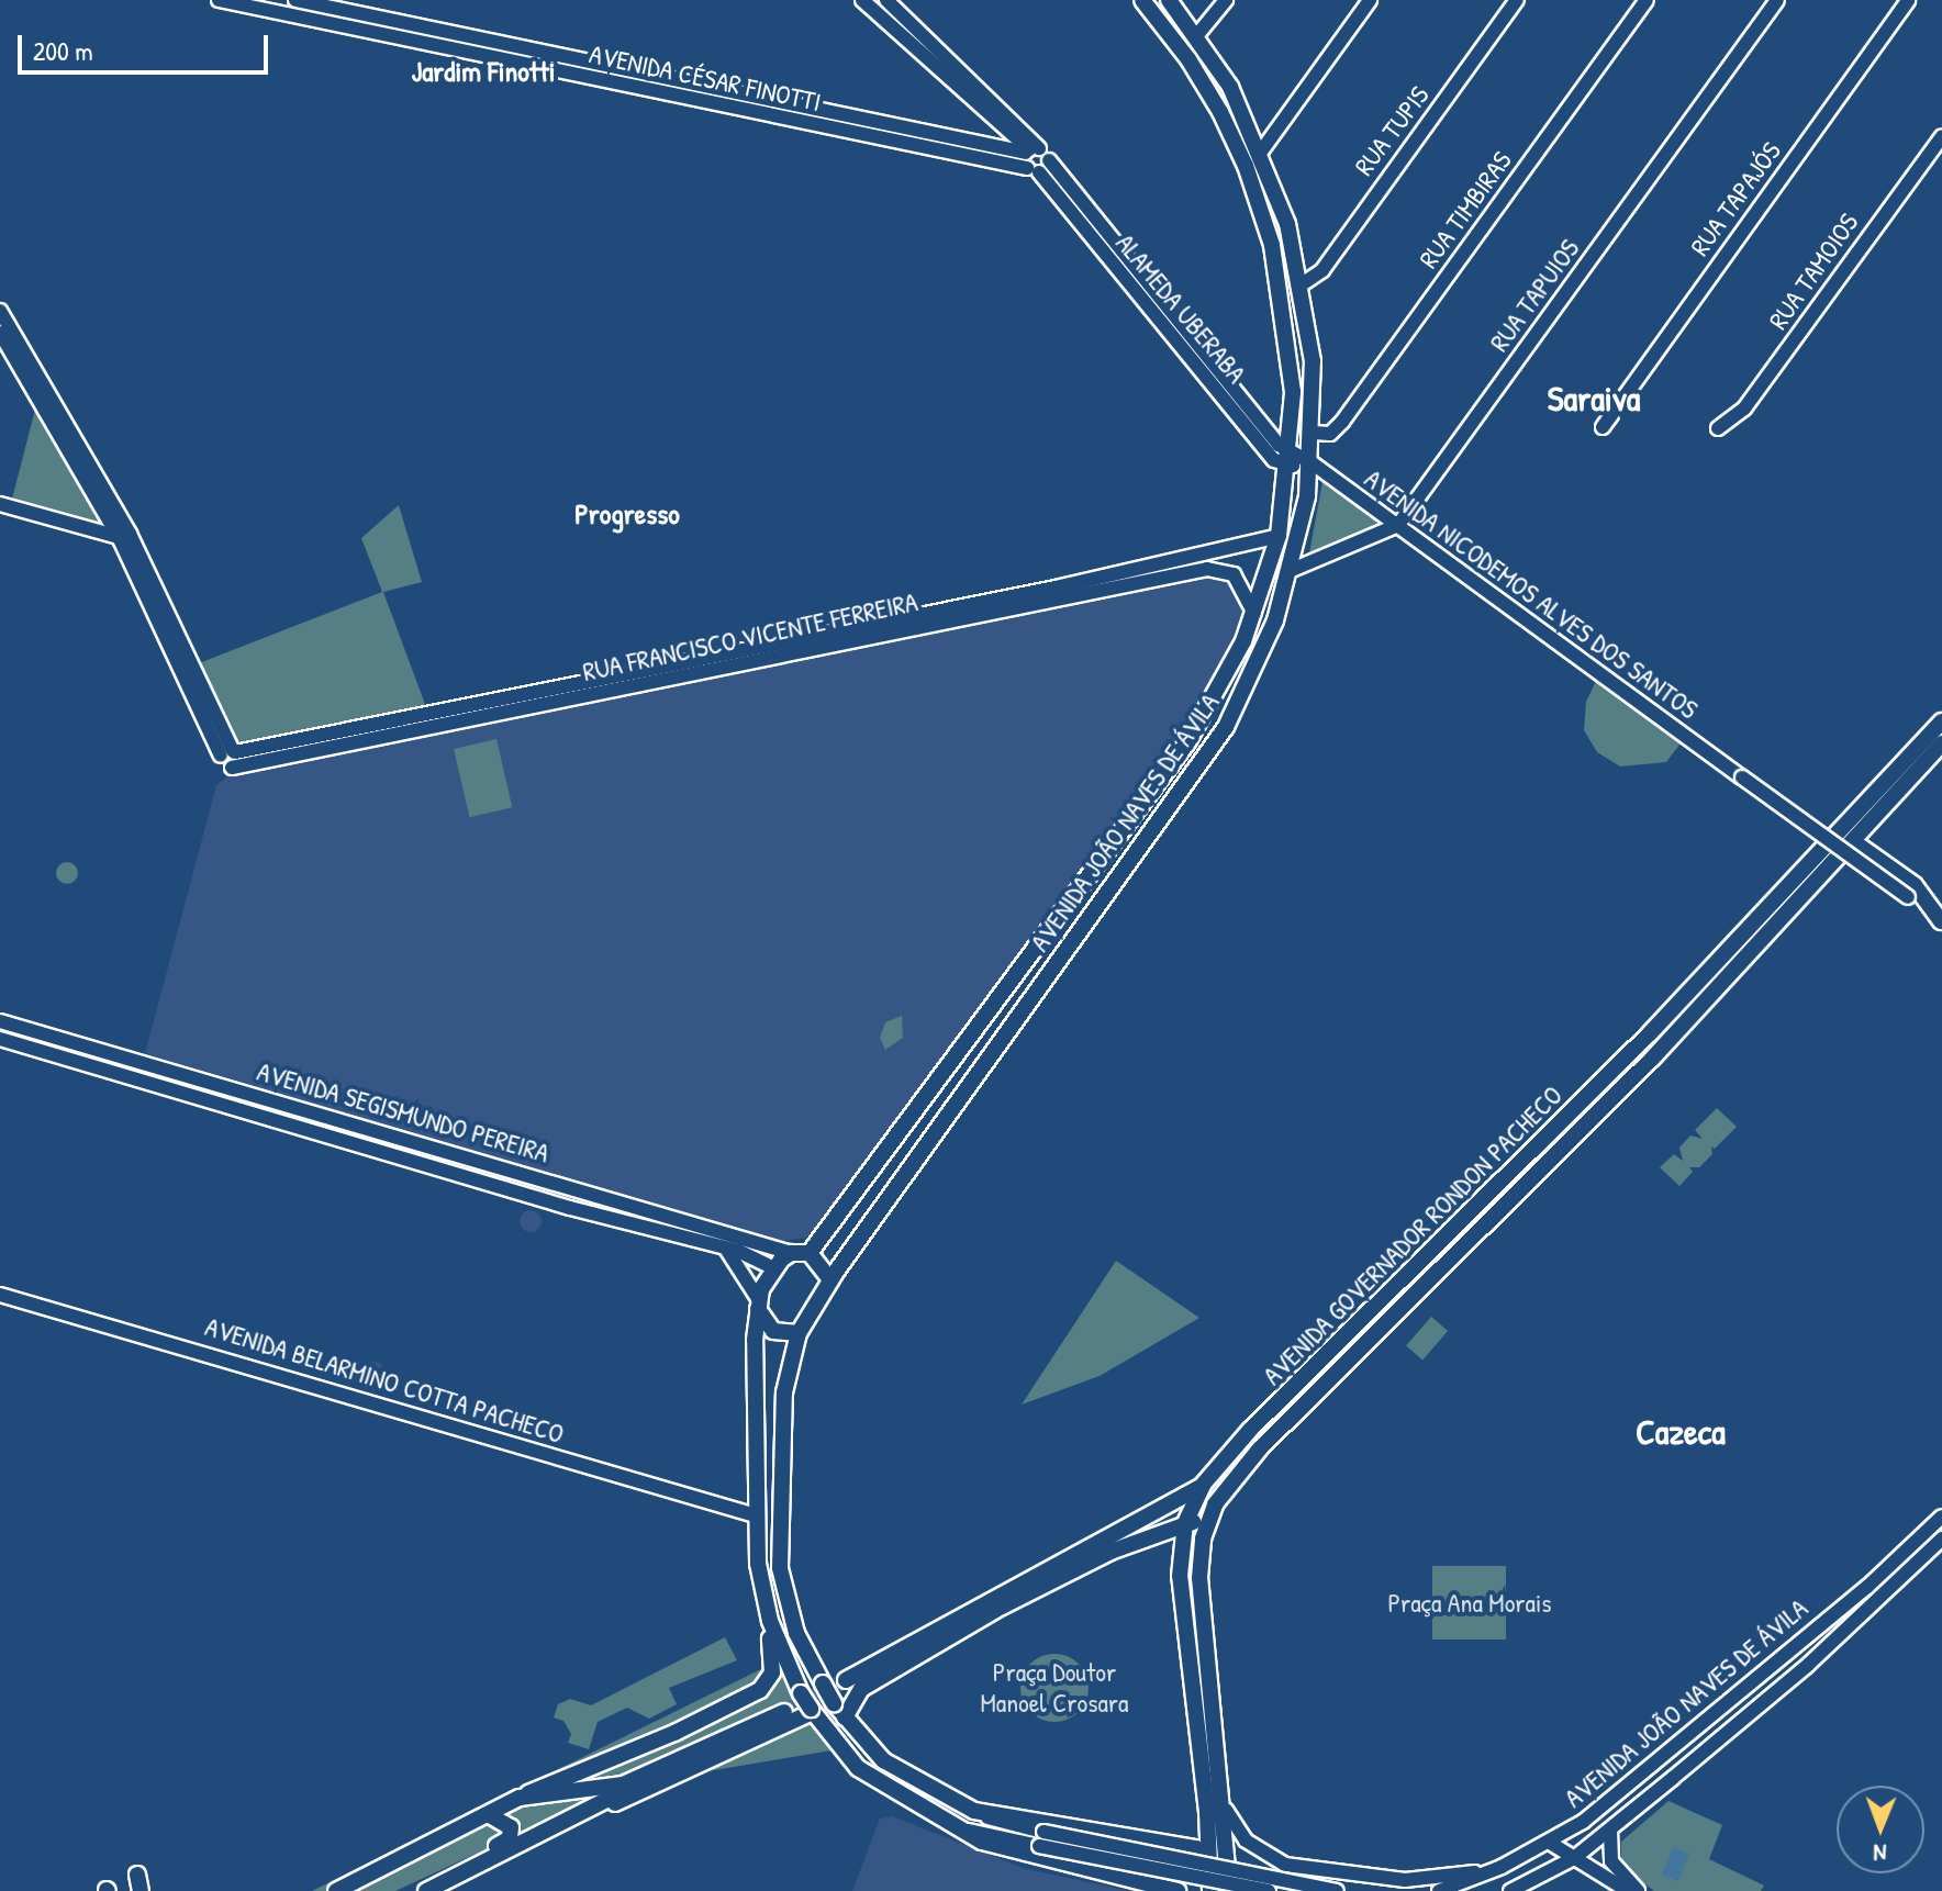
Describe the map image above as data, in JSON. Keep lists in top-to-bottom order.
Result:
{
  "streets": {
    "main road": [
      "AVENIDA CÉSAR FINOTTI",
      "RUA TUPIS",
      "RUA TAPAJÓS",
      "RUA TIMBIRAS",
      "RUA TAMOIOS",
      "RUA TAPUIOS",
      "ALAMEDA UBERABA",
      "AVENIDA NICODEMOS ALVES DOS SANTOS",
      "RUA FRANCISCO VICENTE FERREIRA",
      "AVENIDA JOÃO NAVES DE ÁVILA",
      "AVENIDA SEGISMUNDO PEREIRA",
      "AVENIDA GOVERNADOR RONDON PACHECO",
      "AVENIDA BELARMINO COTTA PACHECO"
    ]
  },
  "crossings": [
    ["AVENIDA CÉSAR FINOTTI", "ALAMEDA UBERABA"],
    ["RUA TUPIS", "AVENIDA JOÃO NAVES DE ÁVILA"],
    ["RUA TIMBIRAS", "AVENIDA JOÃO NAVES DE ÁVILA"],
    ["RUA TAPUIOS", "AVENIDA NICODEMOS ALVES DOS SANTOS"],
    ["ALAMEDA UBERABA", "AVENIDA JOÃO NAVES DE ÁVILA"],
    ["AVENIDA NICODEMOS ALVES DOS SANTOS", "AVENIDA JOÃO NAVES DE ÁVILA"],
    ["RUA FRANCISCO VICENTE FERREIRA", "AVENIDA JOÃO NAVES DE ÁVILA"],
    ["AVENIDA JOÃO NAVES DE ÁVILA", "AVENIDA SEGISMUNDO PEREIRA"]
  ],
  "districts": [
    "Jardim Finotti",
    "Saraiva",
    "Progresso",
    "Cazeca"
  ],
  "parks": ["Praça Ana Morais", "Praça Doutor Manoel Crosara"],
  "scale_bar": "200 m",
  "north": "bottom"
}
